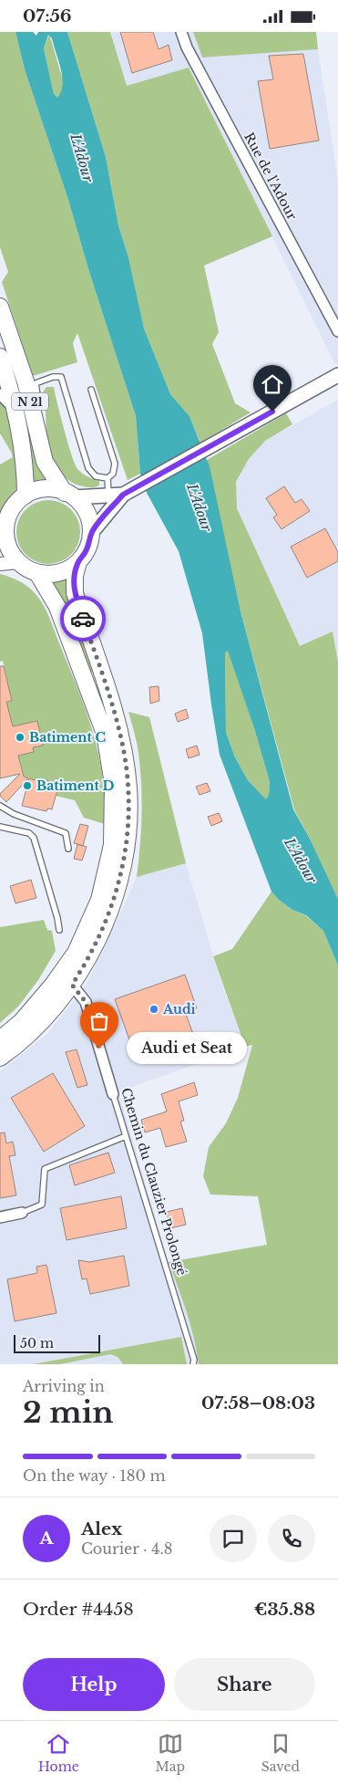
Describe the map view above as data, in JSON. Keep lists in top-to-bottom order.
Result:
{
  "streets": {
    "main road": ["N 21"],
    "street": ["Rue de l'Adour", "Chemin du Clauzier Prolongé"]
  },
  "water": ["L'Adour"],
  "places": [
    "Batiment C",
    "Batiment D",
    "Audi",
    "Audi et Seat"
  ],
  "scale_bar": "50 m",
  "page": {
    "status": "07:56",
    "bubble": "Audi et Seat",
    "scale": "50 m",
    "heading": ["2 min", "Arriving in", "07:58–08:03"],
    "panel": [
      "Alex",
      "Courier · 4.8",
      "Order #4458",
      "€35.88"
    ],
    "bar": "On the way · 180 m",
    "round": "A",
    "buttons": ["Help", "Share"],
    "tabs": ["Home", "Map", "Saved"]
  }
}
